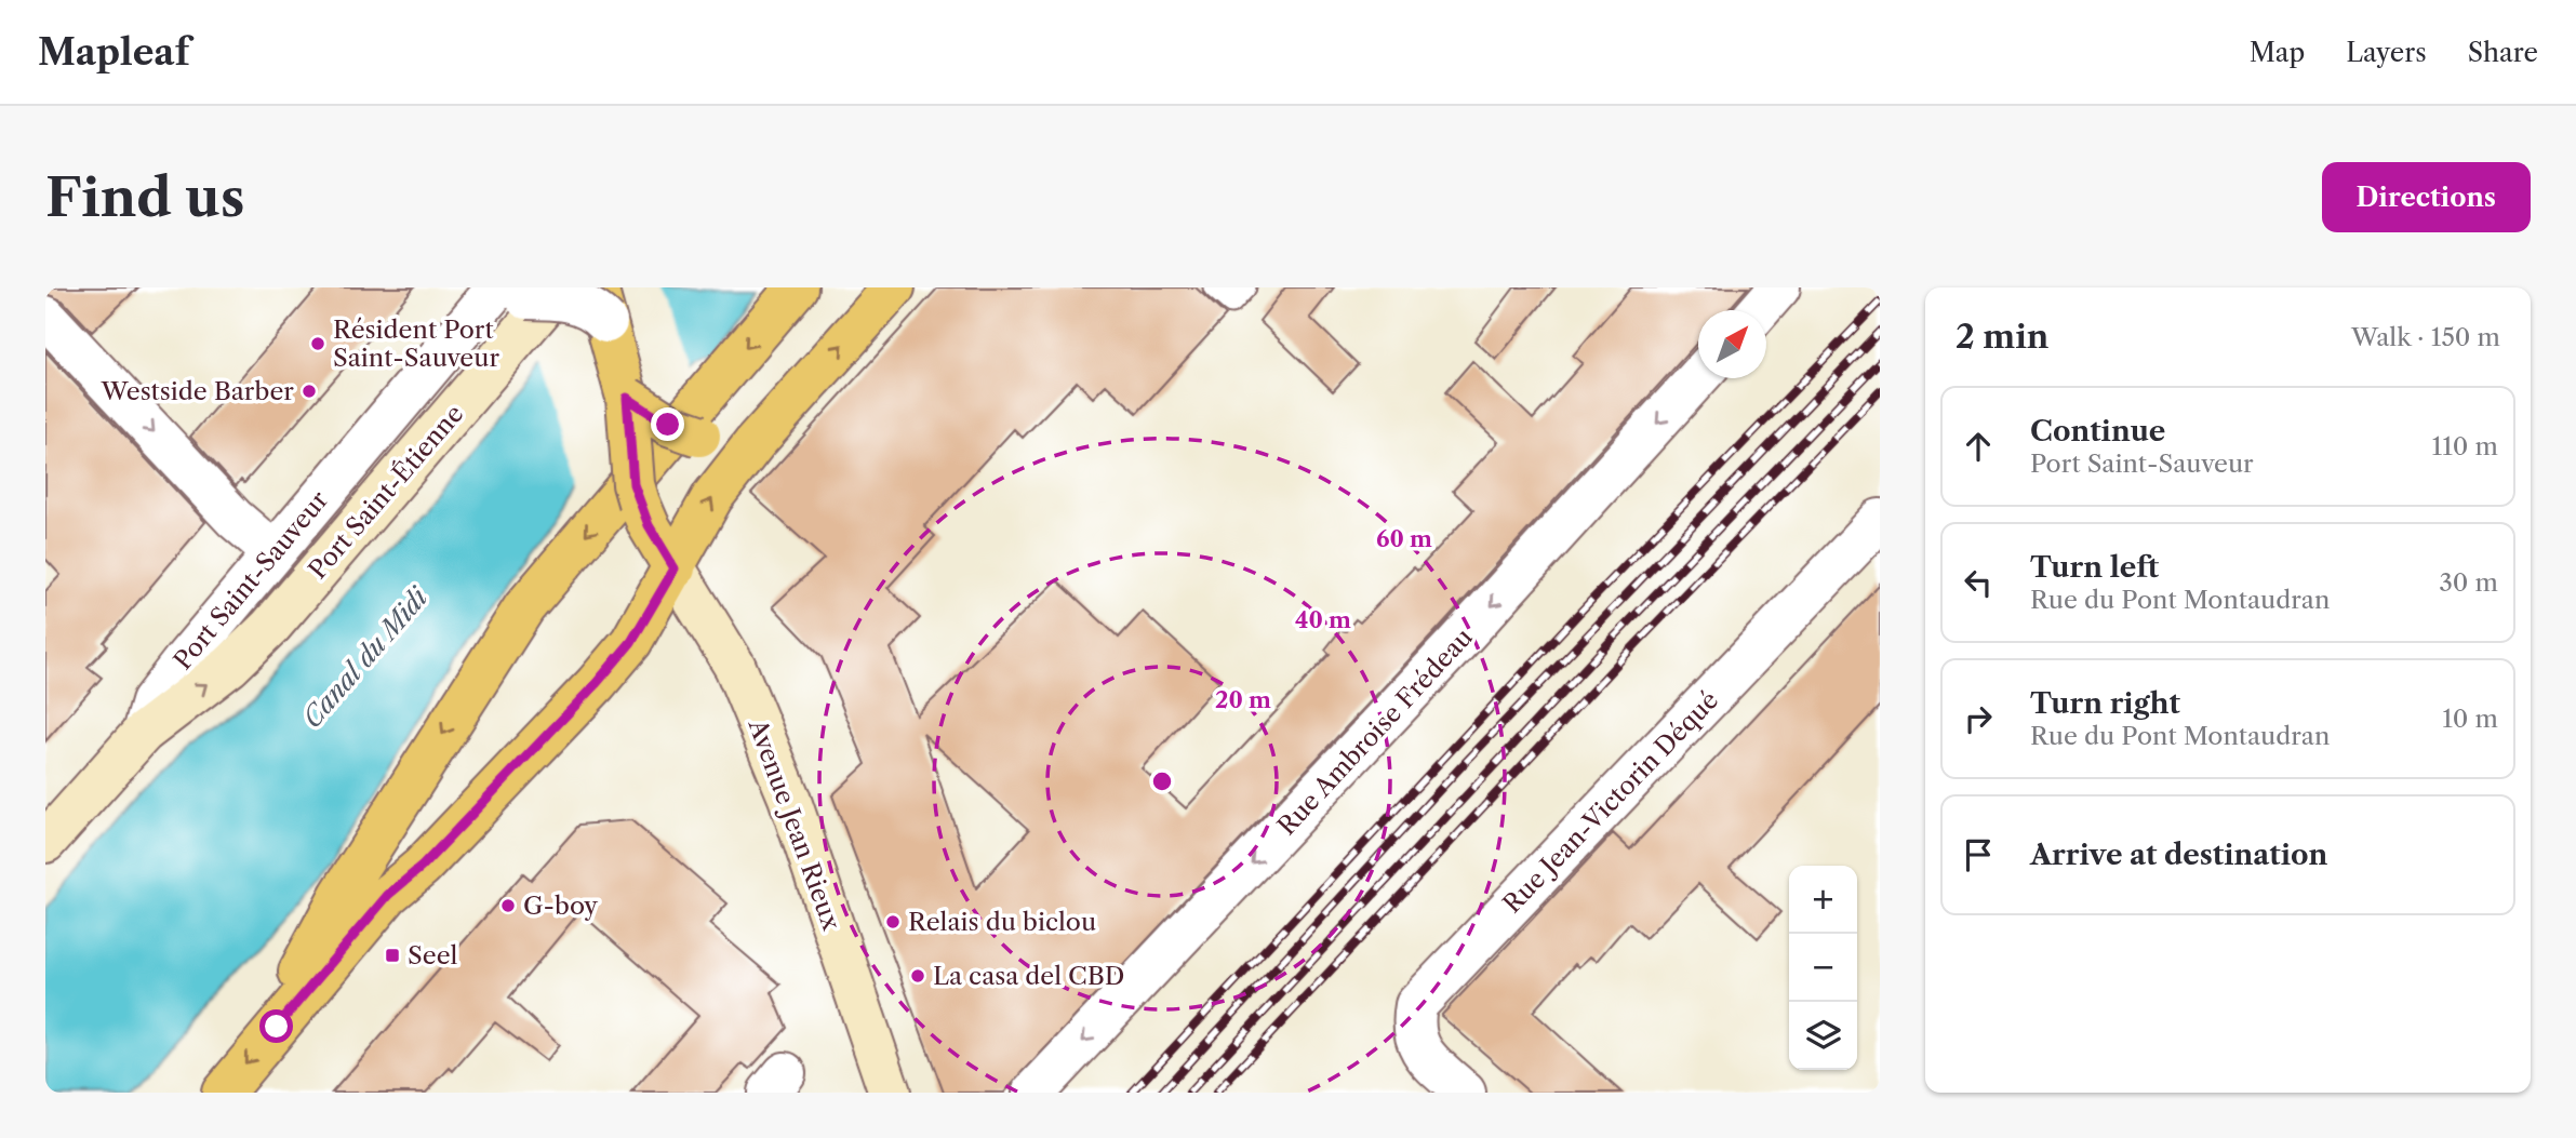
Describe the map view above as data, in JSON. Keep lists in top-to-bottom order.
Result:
{
  "streets": {
    "main road": ["Port Saint-Étienne", "Port Saint-Sauveur", "Avenue Jean Rieux"],
    "street": ["Rue Ambroise Frédeau", "Rue Jean-Victorin Déqué"]
  },
  "crossings": [
    ["Port Saint-Étienne", "Port Saint-Sauveur"]
  ],
  "one_way": ["Rue Ambroise Frédeau"],
  "water": ["Canal du Midi"],
  "places": {
    "other": [
      "Résident Port Saint-Sauveur",
      "Westside Barber",
      "G-boy",
      "Relais du biclou",
      "La casa del CBD"
    ],
    "transit": ["Seel"]
  },
  "north": "top right",
  "page": {
    "header": "Mapleaf",
    "nav": ["Map", "Layers", "Share"],
    "buttons": "Directions",
    "title": "Find us",
    "heading": ["2 min", "Walk · 150 m"],
    "list": [
      ["Continue", "Port Saint-Sauveur", "110 m"],
      ["Turn left", "Rue du Pont Montaudran", "30 m"],
      ["Turn right", "Rue du Pont Montaudran", "10 m"],
      "Arrive at destination"
    ],
    "map_buttons": ["+", "−"]
  },
  "rings": ["60 m", "40 m", "20 m"]
}
